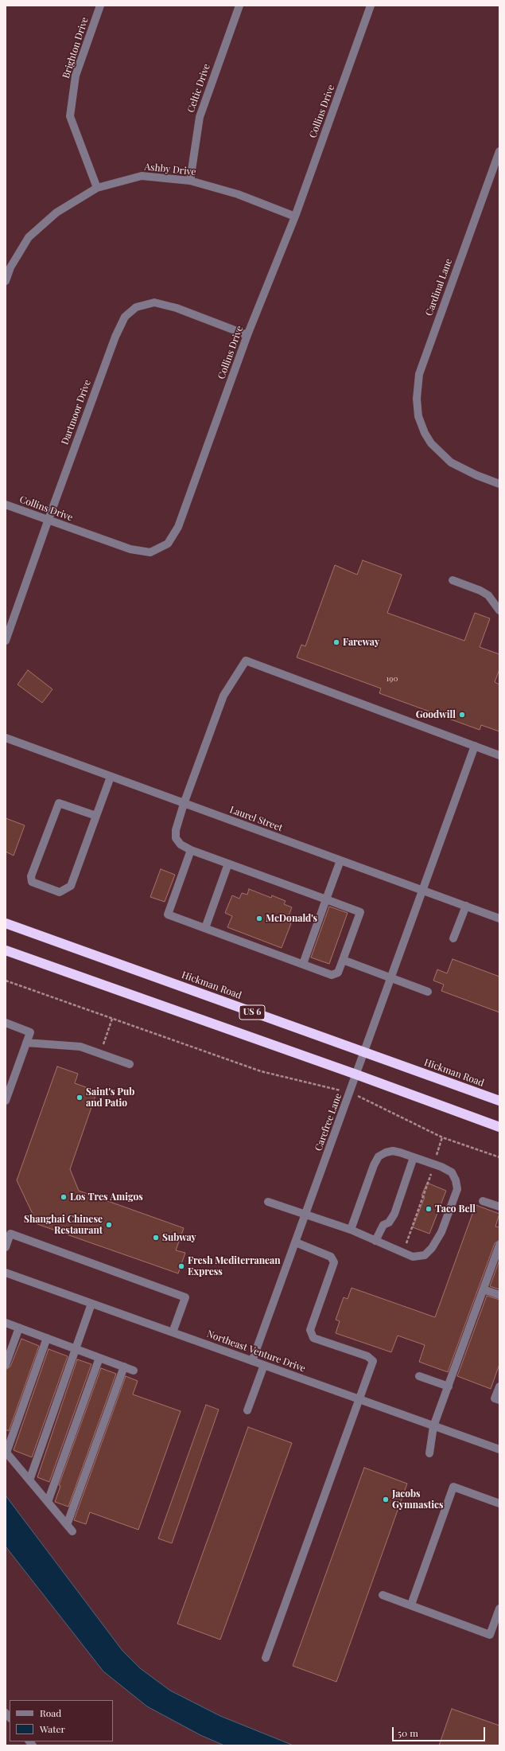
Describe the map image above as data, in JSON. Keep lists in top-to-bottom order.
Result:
{
  "streets": {
    "highway": ["Hickman Road", "US 6"],
    "street": [
      "Brighton Drive",
      "Celtic Drive",
      "Collins Drive",
      "Ashby Drive",
      "Cardinal Lane",
      "Dartmoor Drive",
      "Laurel Street",
      "Carefree Lane",
      "Northeast Venture Drive"
    ]
  },
  "crossings": [
    ["Brighton Drive", "Ashby Drive"],
    ["Celtic Drive", "Ashby Drive"],
    ["Collins Drive", "Ashby Drive"],
    ["Collins Drive", "Dartmoor Drive"],
    ["Laurel Street", "Carefree Lane"],
    ["Hickman Road", "Carefree Lane"],
    ["US 6", "Carefree Lane"],
    ["Carefree Lane", "Northeast Venture Drive"]
  ],
  "places": [
    "Fareway",
    "Goodwill",
    "McDonald's",
    "Saint's Pub and Patio",
    "Los Tres Amigos",
    "Taco Bell",
    "Shanghai Chinese Restaurant",
    "Subway",
    "Fresh Mediterranean Express",
    "Jacobs Gymnastics"
  ],
  "house_numbers": ["190"],
  "legend": ["Road", "Water"],
  "scale_bar": "50 m"
}
